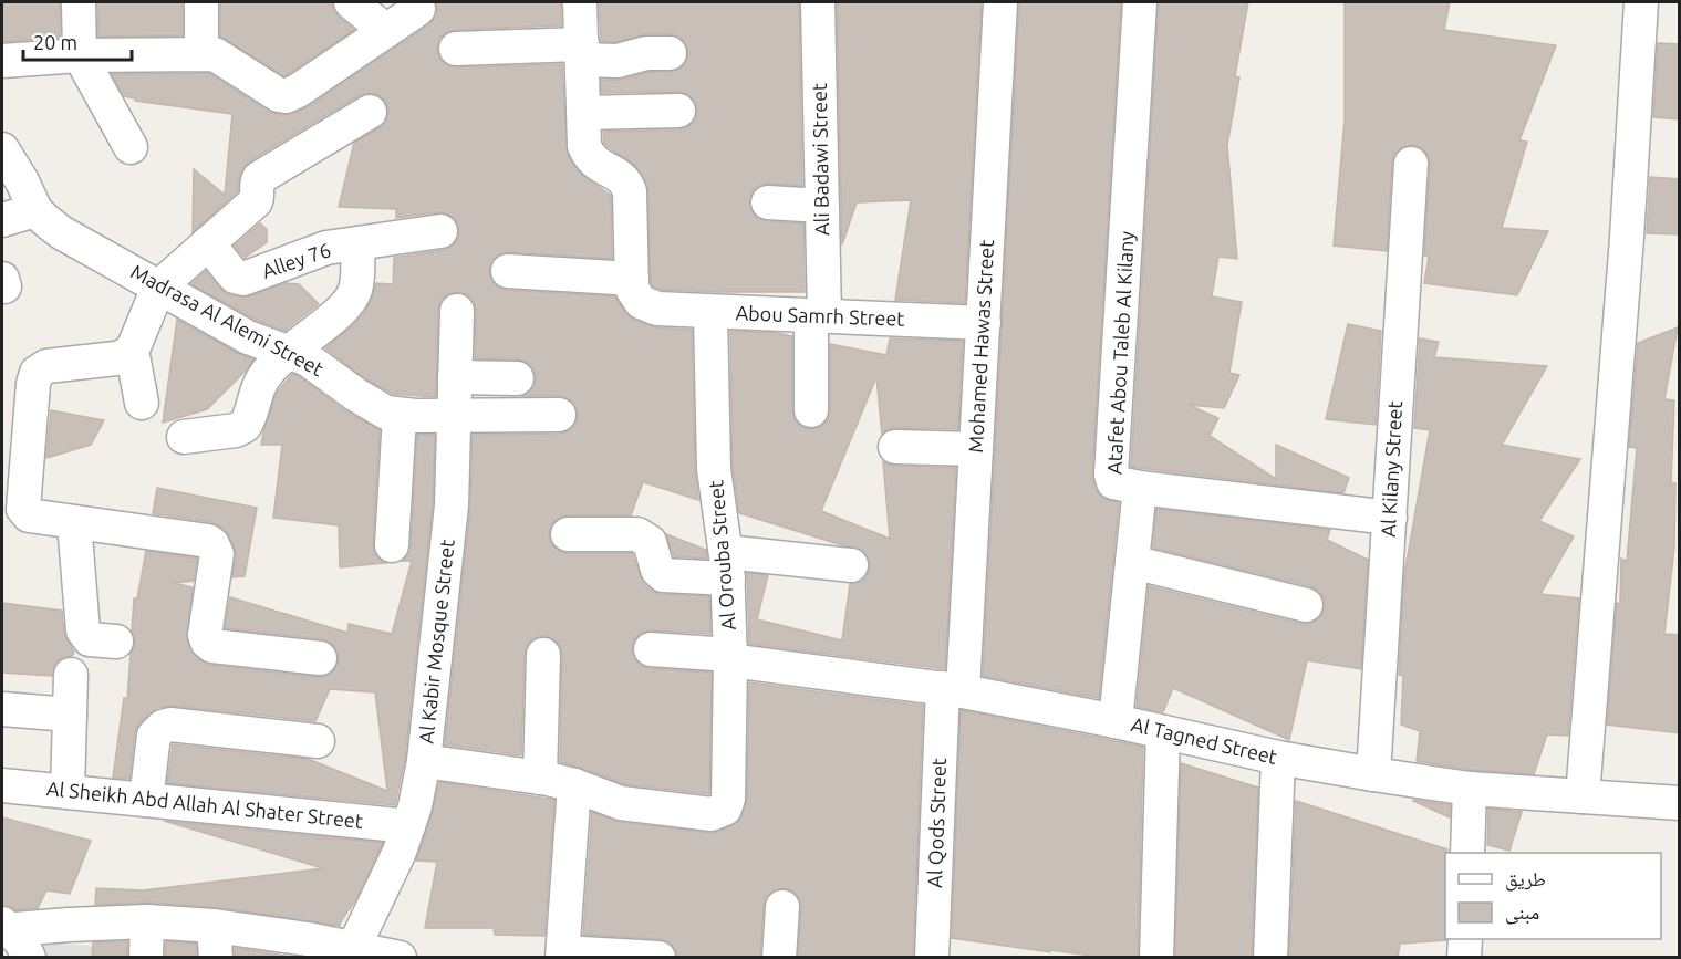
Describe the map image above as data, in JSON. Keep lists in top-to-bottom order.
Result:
{
  "streets": {
    "street": [
      "Ali Badawi Street",
      "Alley 76",
      "Abou Samrh Street",
      "Madrasa Al Alemi Street",
      "Mohamed Hawas Street",
      "Atafet Abou Taleb Al Kilany",
      "Al Kilany Street",
      "Al Orouba Street",
      "Al Kabir Mosque Street",
      "Al Tagned Street",
      "Al Sheikh Abd Allah Al Shater Street",
      "Al Qods Street"
    ]
  },
  "crossings": [
    ["Ali Badawi Street", "Abou Samrh Street"],
    ["Abou Samrh Street", "Mohamed Hawas Street"],
    ["Abou Samrh Street", "Al Orouba Street"],
    ["Madrasa Al Alemi Street", "Al Kabir Mosque Street"],
    ["Mohamed Hawas Street", "Al Tagned Street"],
    ["Mohamed Hawas Street", "Al Qods Street"],
    ["Atafet Abou Taleb Al Kilany", "Al Tagned Street"],
    ["Al Kilany Street", "Al Tagned Street"],
    ["Al Orouba Street", "Al Tagned Street"],
    ["Al Kabir Mosque Street", "Al Sheikh Abd Allah Al Shater Street"],
    ["Al Tagned Street", "Al Qods Street"]
  ],
  "legend": ["طريق", "مبنى"],
  "scale_bar": "20 m"
}
